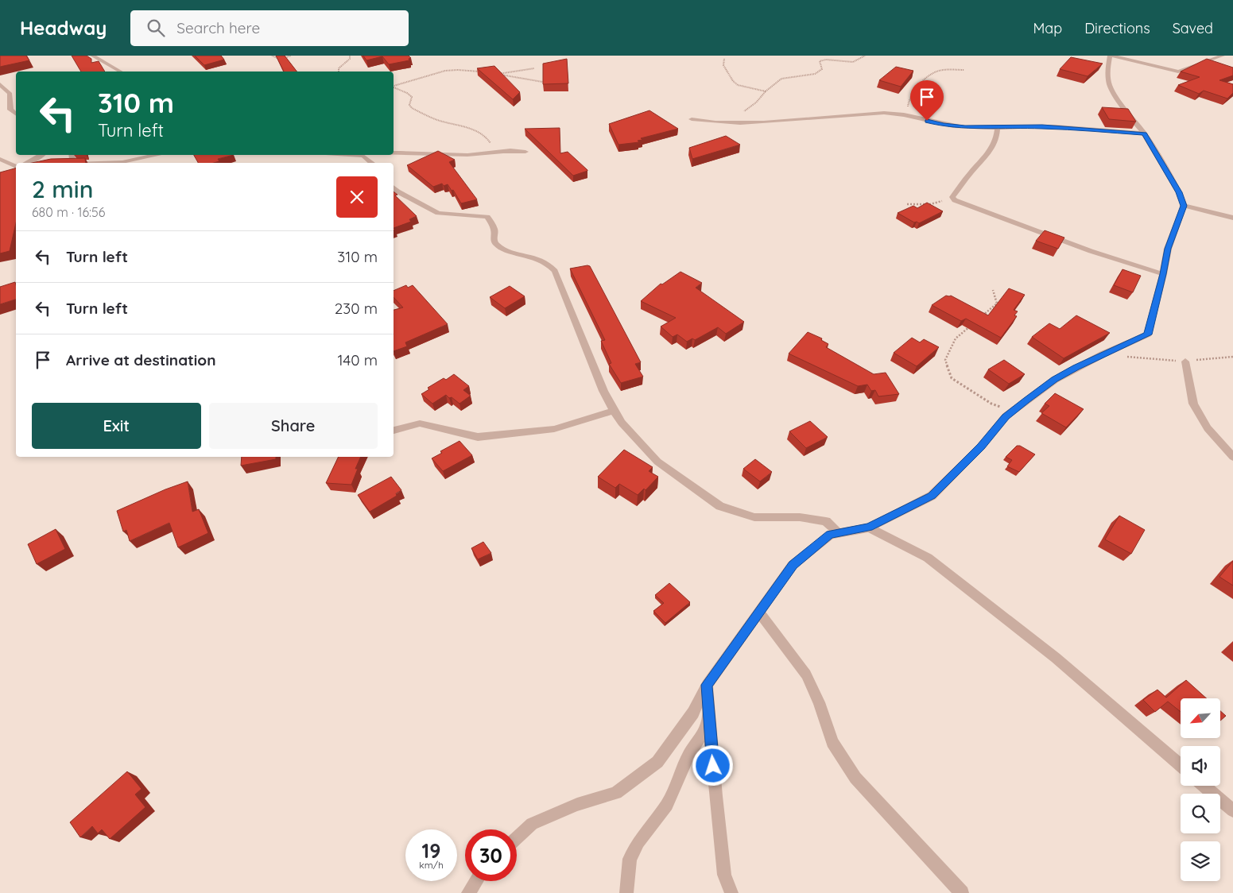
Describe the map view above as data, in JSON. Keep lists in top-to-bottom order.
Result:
{
  "north": "bottom left",
  "page": {
    "header": "Headway",
    "search": "Search here",
    "nav": ["Map", "Directions", "Saved"],
    "turn": ["310 m", "Turn left"],
    "heading": ["2 min", "680 m · 16:56"],
    "list": [
      {
        "name": "Turn left",
        "value": "310 m"
      },
      {
        "name": "Turn left",
        "value": "230 m"
      },
      {
        "name": "Arrive at destination",
        "value": "140 m"
      }
    ],
    "buttons": ["Exit", "Share"],
    "speed": "19 km/h",
    "limit": "30"
  }
}
